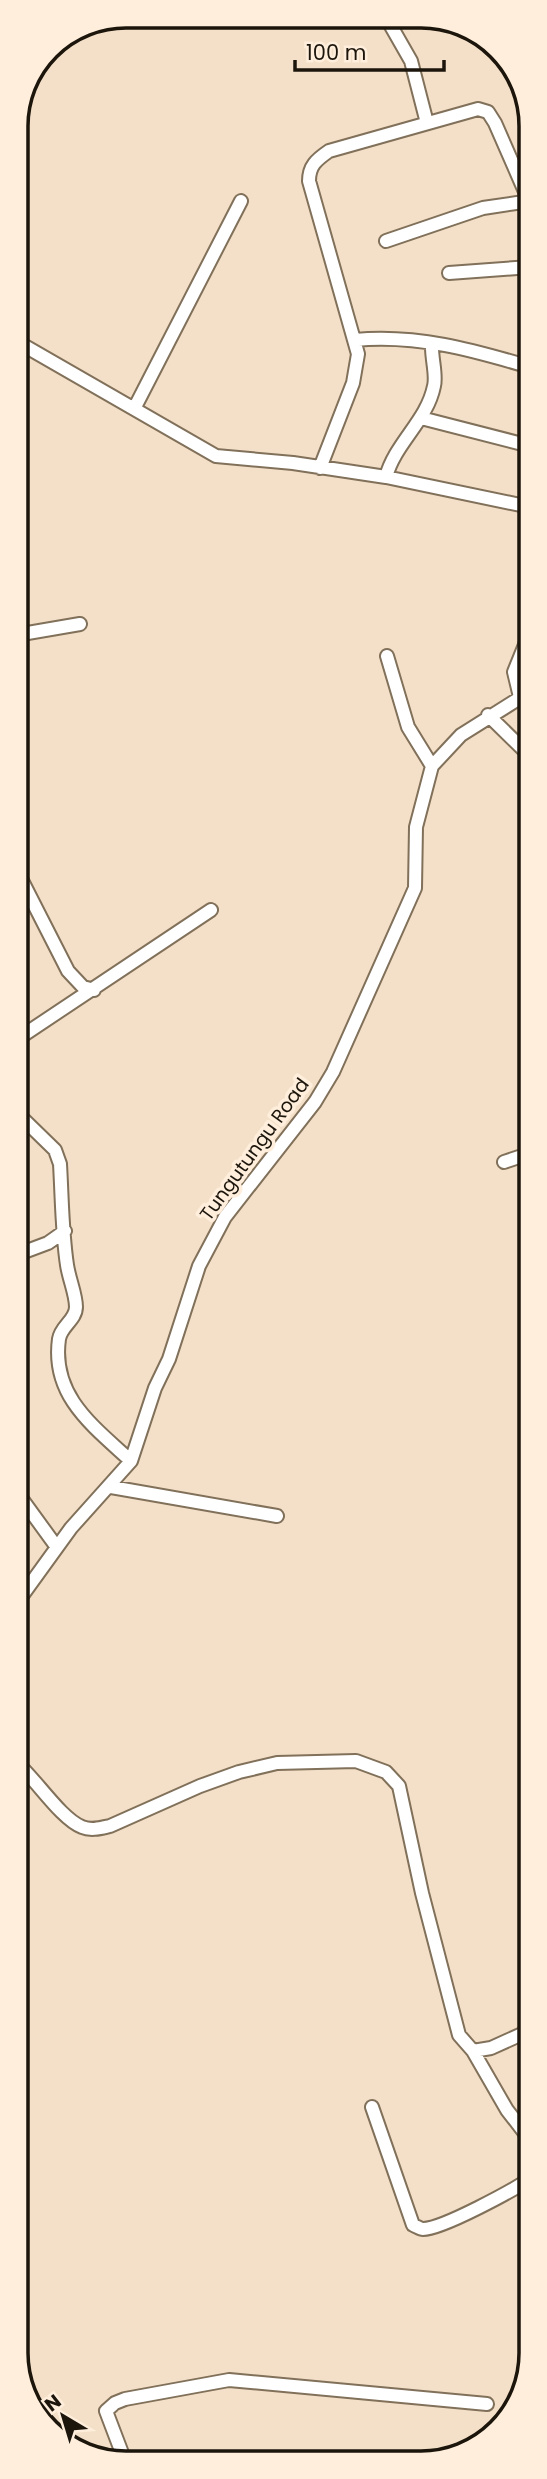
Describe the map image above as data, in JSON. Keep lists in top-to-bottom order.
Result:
{
  "streets": {
    "street": ["Tungutungu Road"]
  },
  "scale_bar": "100 m",
  "north": "top left"
}
